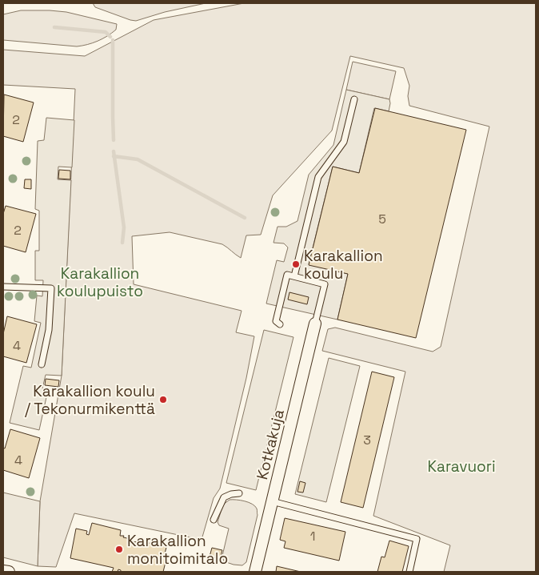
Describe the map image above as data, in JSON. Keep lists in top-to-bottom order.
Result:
{
  "streets": {
    "street": ["Kotkakuja"]
  },
  "parks": ["Karakallion koulupuisto", "Karavuori"],
  "places": ["Karakallion koulu", "Karakallion koulu / Tekonurmikenttä", "Karakallion monitoimitalo"],
  "house_numbers": [
    "2",
    "5",
    "2",
    "4",
    "3",
    "4",
    "1"
  ]
}
